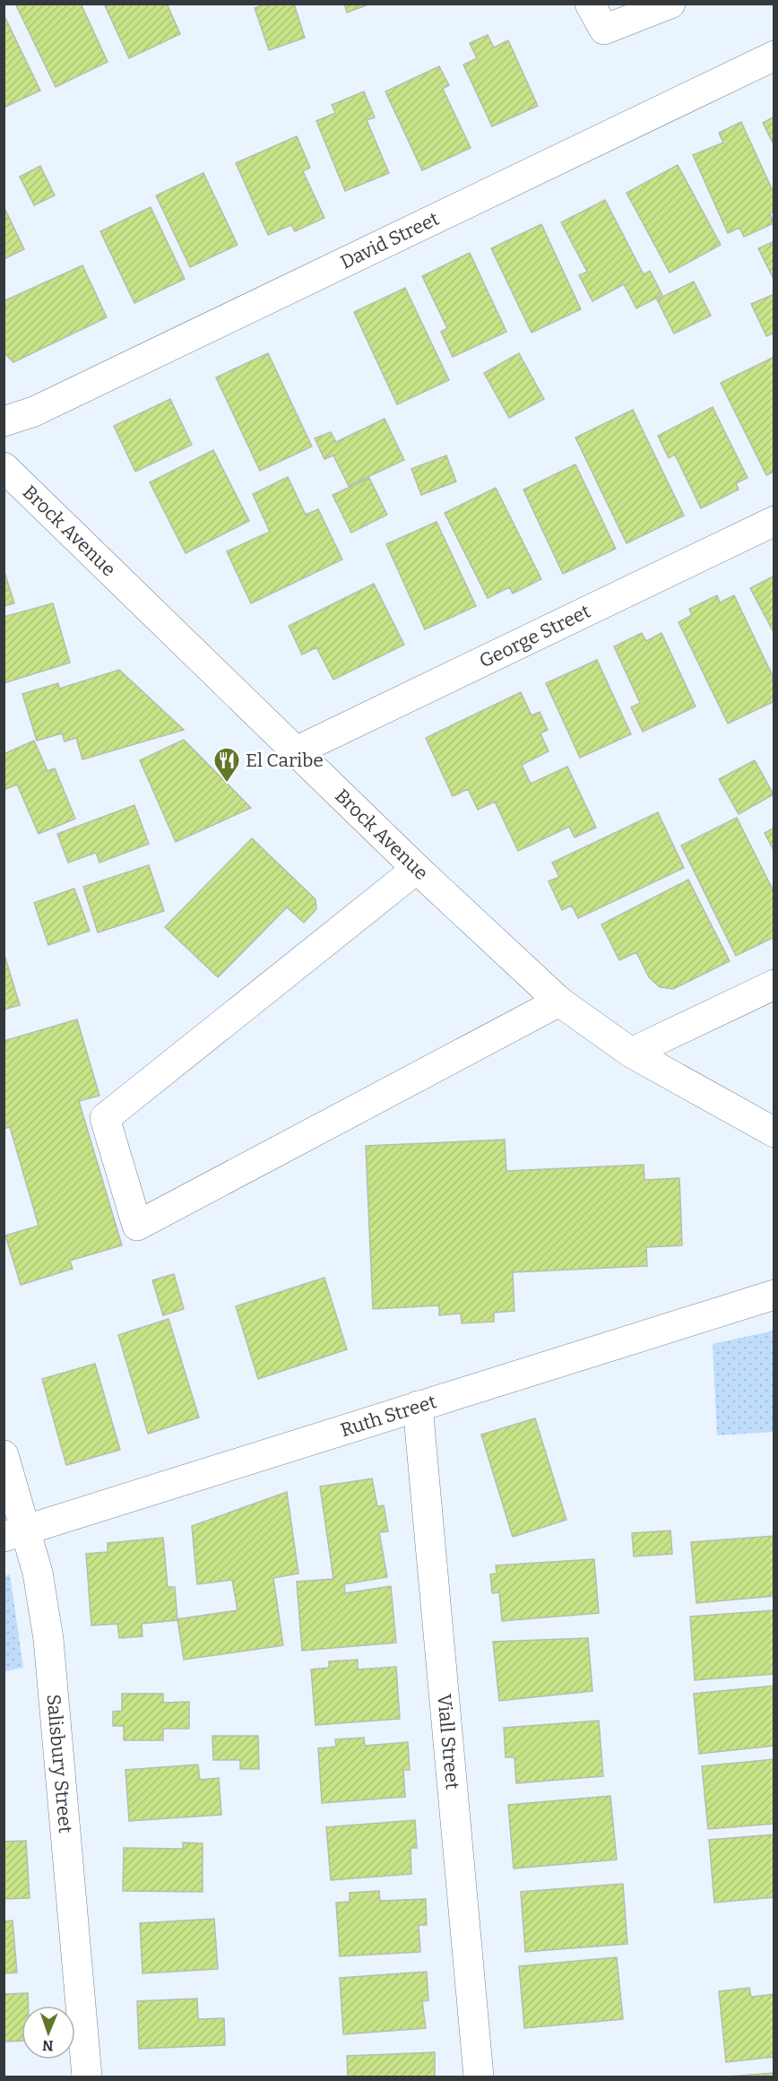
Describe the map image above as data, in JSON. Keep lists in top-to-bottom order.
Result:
{
  "streets": {
    "street": [
      "David Street",
      "Brock Avenue",
      "George Street",
      "Ruth Street",
      "Viall Street",
      "Salisbury Street"
    ]
  },
  "crossings": [
    ["Brock Avenue", "George Street"],
    ["Ruth Street", "Viall Street"],
    ["Ruth Street", "Salisbury Street"]
  ],
  "places": {
    "restaurant": ["El Caribe"]
  },
  "north": "bottom"
}
